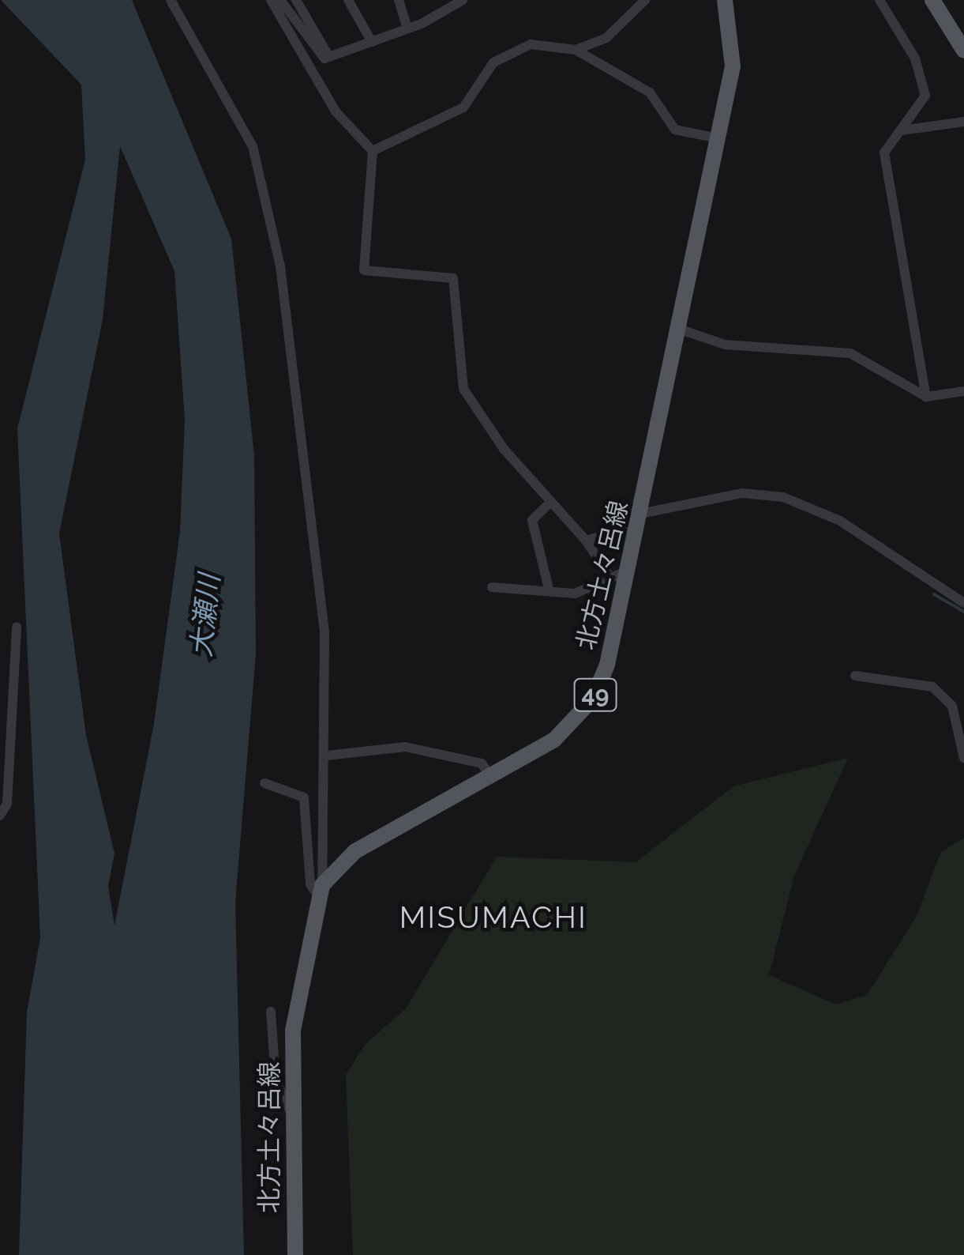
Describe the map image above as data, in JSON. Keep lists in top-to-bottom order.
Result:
{
  "streets": {
    "main road": ["北方土々呂線", "49"]
  },
  "districts": ["MISUMACHI"],
  "water": ["大瀬川"]
}
